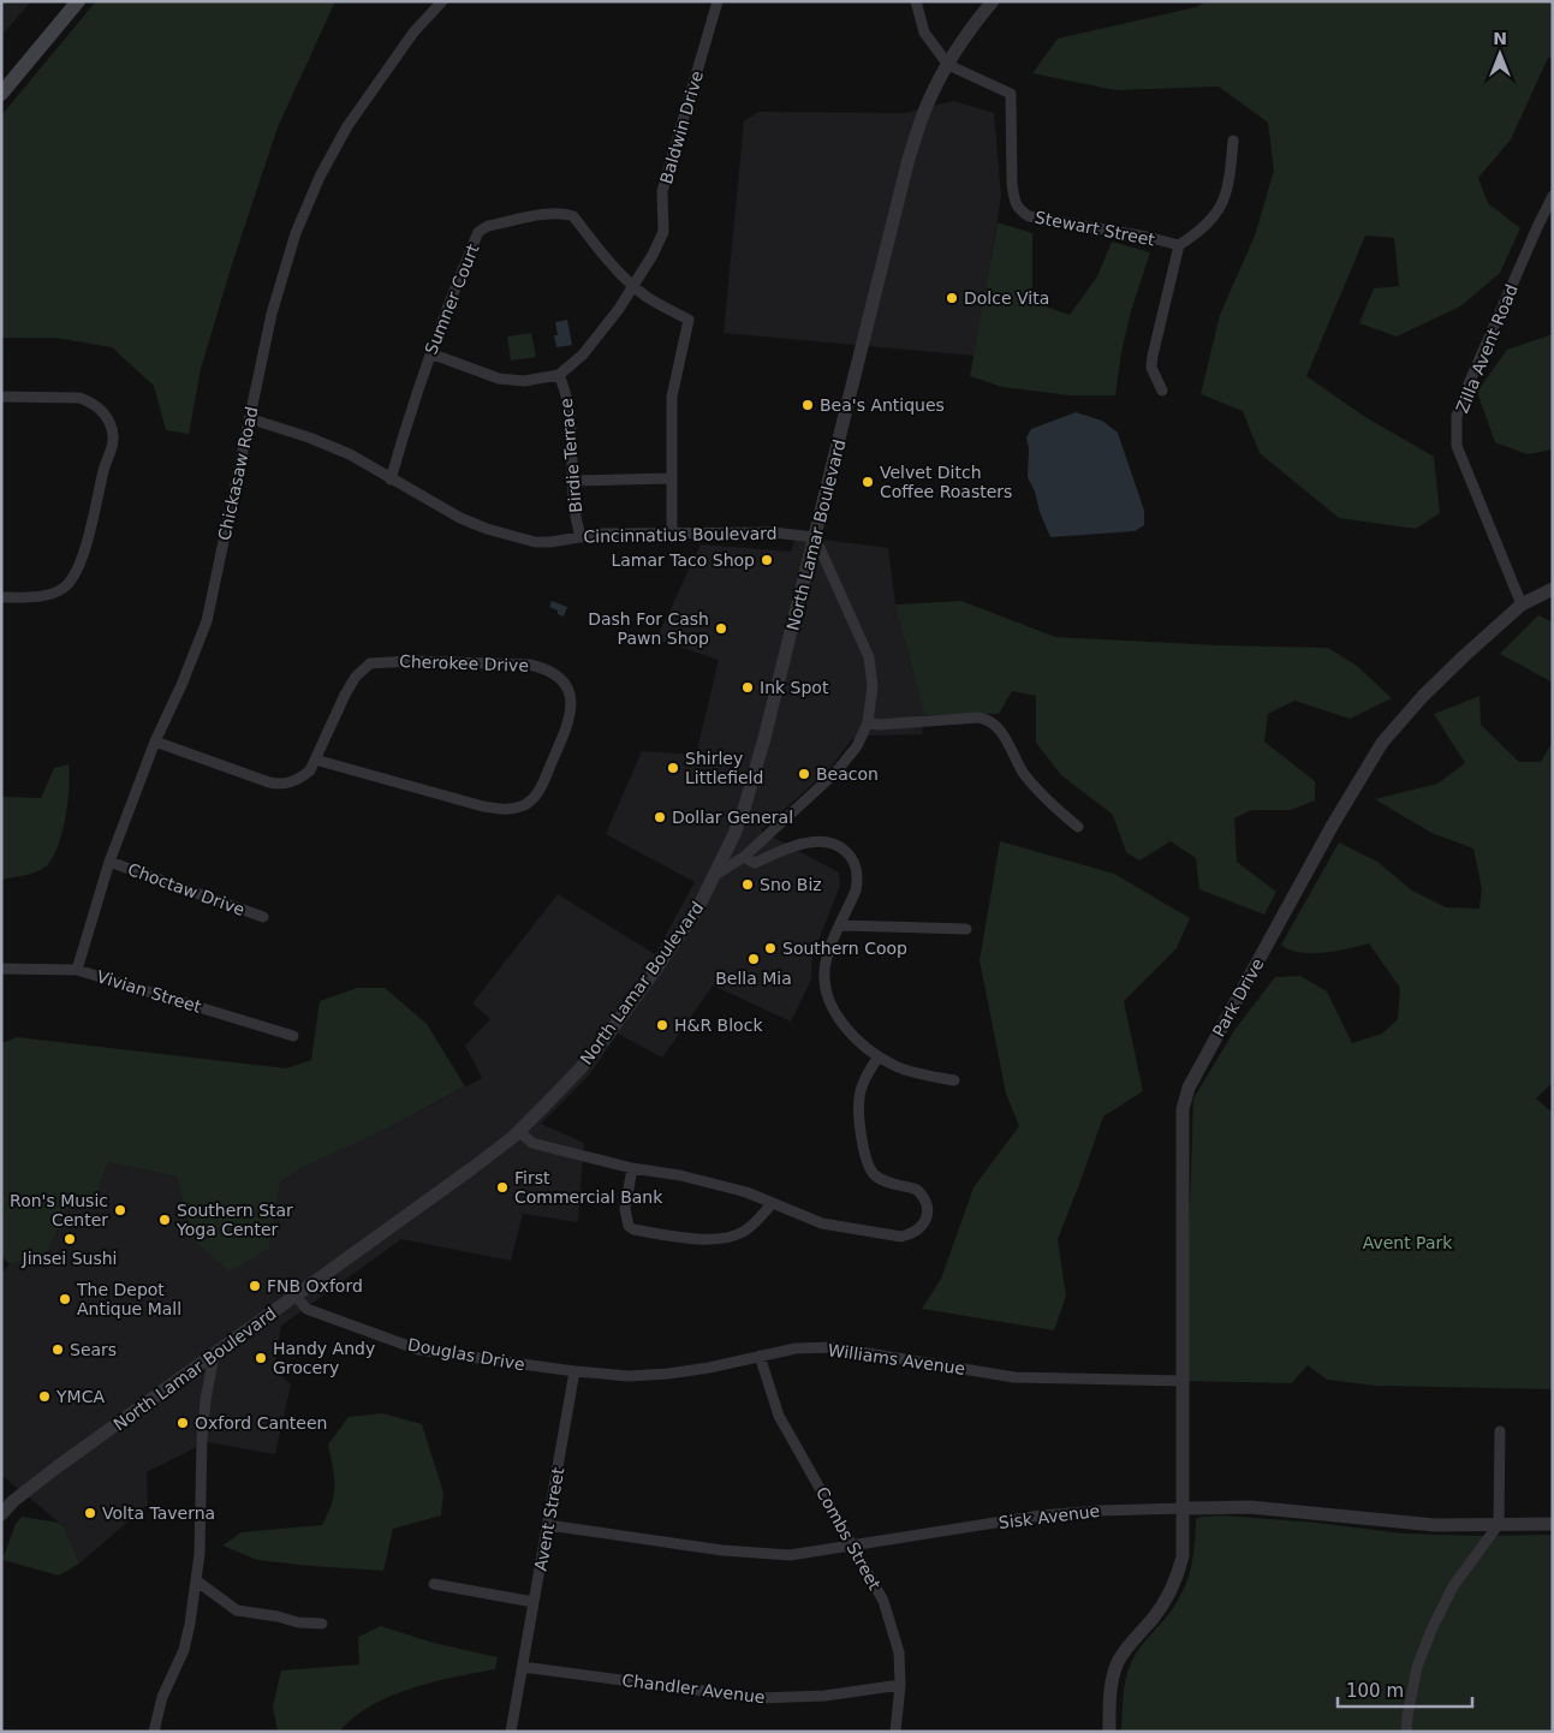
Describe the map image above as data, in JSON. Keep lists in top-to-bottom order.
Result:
{
  "streets": {
    "street": [
      "Baldwin Drive",
      "Stewart Street",
      "Sumner Court",
      "Zilla Avent Road",
      "Birdie Terrace",
      "Chickasaw Road",
      "Cincinnatius Boulevard",
      "North Lamar Boulevard",
      "Cherokee Drive",
      "Choctaw Drive",
      "Vivian Street",
      "Park Drive",
      "Douglas Drive",
      "Williams Avenue",
      "Sisk Avenue",
      "Avent Street",
      "Combs Street",
      "Chandler Avenue"
    ]
  },
  "crossings": [
    ["Baldwin Drive", "Sumner Court"],
    ["Baldwin Drive", "Birdie Terrace"],
    ["Stewart Street", "North Lamar Boulevard"],
    ["Sumner Court", "Birdie Terrace"],
    ["Sumner Court", "Cincinnatius Boulevard"],
    ["Zilla Avent Road", "Park Drive"],
    ["Birdie Terrace", "Cincinnatius Boulevard"],
    ["Chickasaw Road", "Cincinnatius Boulevard"],
    ["Chickasaw Road", "Cherokee Drive"],
    ["Chickasaw Road", "Choctaw Drive"],
    ["Chickasaw Road", "Vivian Street"],
    ["Cincinnatius Boulevard", "North Lamar Boulevard"],
    ["North Lamar Boulevard", "Douglas Drive"],
    ["Park Drive", "Williams Avenue"],
    ["Park Drive", "Sisk Avenue"],
    ["Douglas Drive", "Williams Avenue"],
    ["Douglas Drive", "Avent Street"],
    ["Williams Avenue", "Avent Street"],
    ["Williams Avenue", "Combs Street"],
    ["Sisk Avenue", "Avent Street"],
    ["Sisk Avenue", "Combs Street"],
    ["Avent Street", "Chandler Avenue"],
    ["Combs Street", "Chandler Avenue"]
  ],
  "parks": ["Avent Park"],
  "places": [
    "Dolce Vita",
    "Bea's Antiques",
    "Velvet Ditch Coffee Roasters",
    "Lamar Taco Shop",
    "Dash For Cash Pawn Shop",
    "Ink Spot",
    "Shirley Littlefield",
    "Beacon",
    "Dollar General",
    "Sno Biz",
    "Southern Coop",
    "Bella Mia",
    "H&R Block",
    "First Commercial Bank",
    "Ron's Music Center",
    "Southern Star Yoga Center",
    "Jinsei Sushi",
    "FNB Oxford",
    "The Depot Antique Mall",
    "Sears",
    "Handy Andy Grocery",
    "YMCA",
    "Oxford Canteen",
    "Volta Taverna"
  ],
  "scale_bar": "100 m",
  "north": "top"
}
